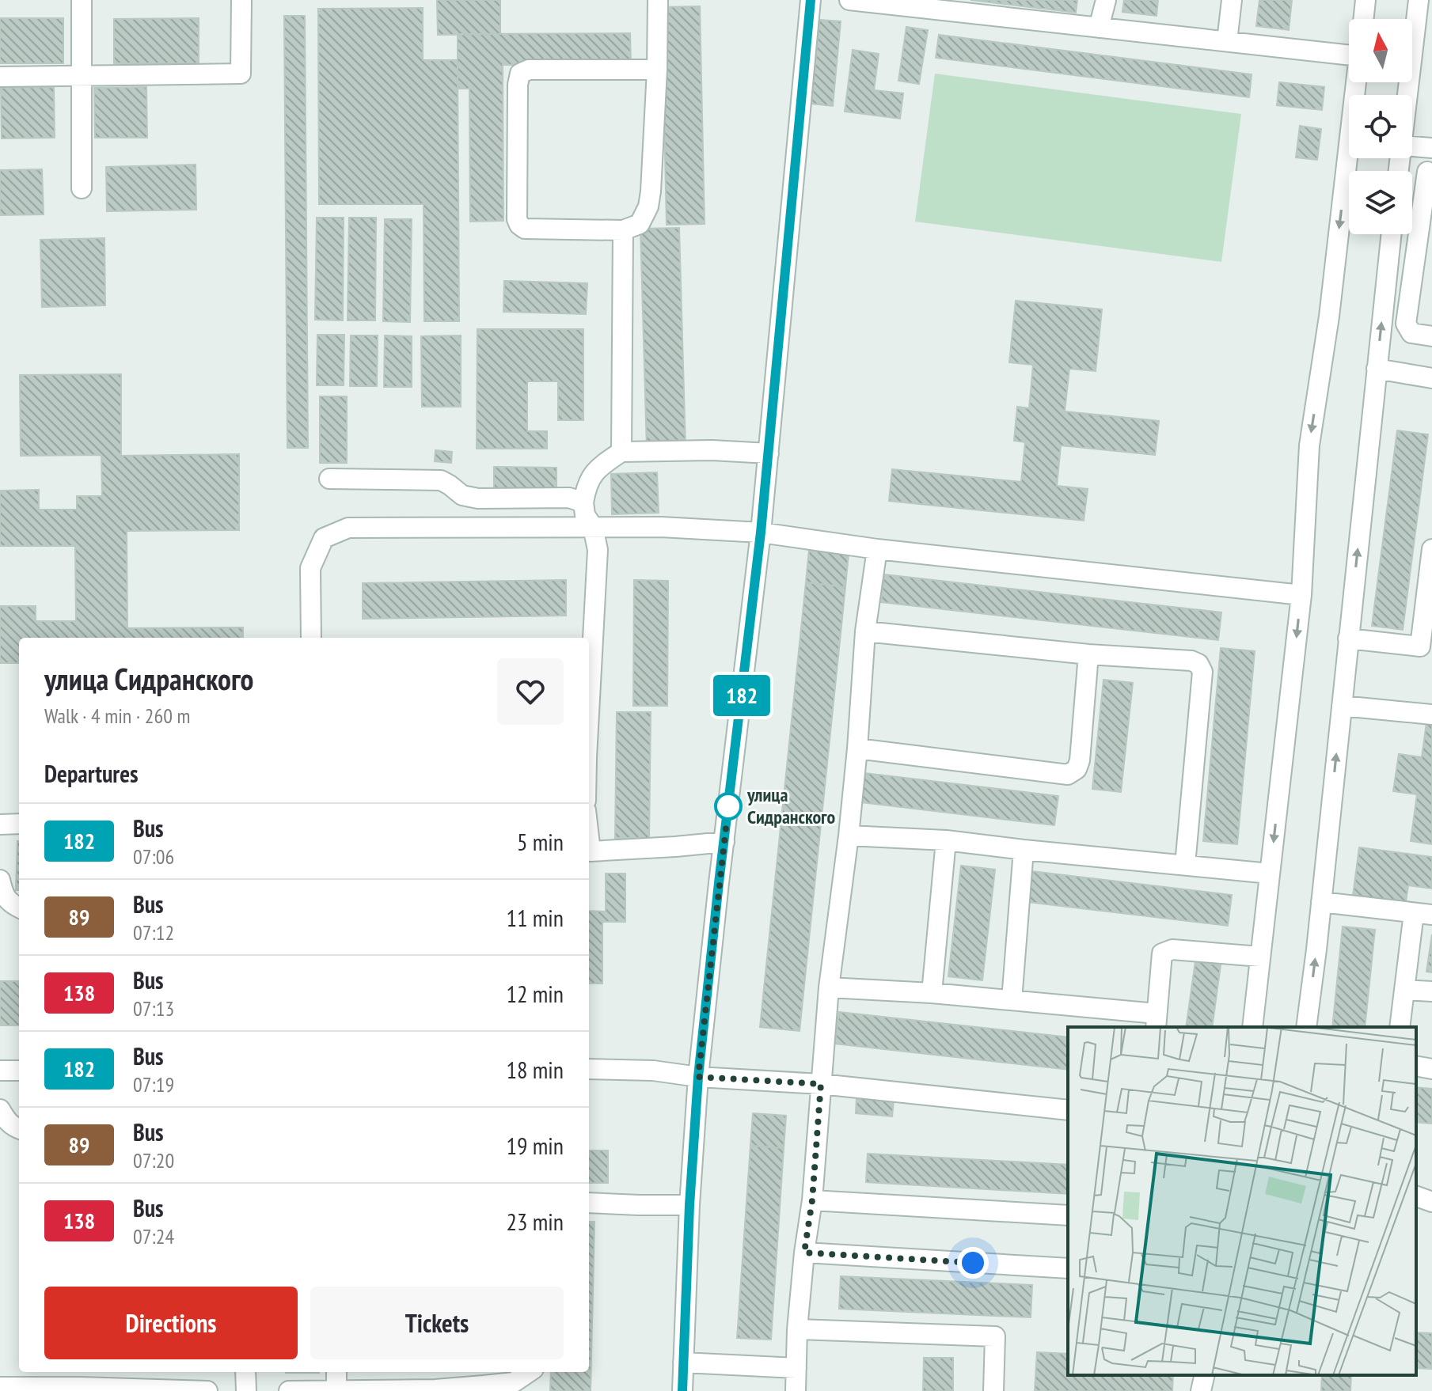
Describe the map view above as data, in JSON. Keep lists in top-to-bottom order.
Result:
{
  "places": ["улица Сидранского"],
  "lines": ["bus line 182"],
  "north": "top",
  "page": {
    "on_map": "182",
    "heading": [
      ["улица Сидранского", "Walk · 4 min · 260 m"],
      "Departures"
    ],
    "list": [
      {
        "mark": "182",
        "name": "Bus",
        "note": "07:06",
        "value": "5 min"
      },
      {
        "mark": "89",
        "name": "Bus",
        "note": "07:12",
        "value": "11 min"
      },
      {
        "mark": "138",
        "name": "Bus",
        "note": "07:13",
        "value": "12 min"
      },
      {
        "mark": "182",
        "name": "Bus",
        "note": "07:19",
        "value": "18 min"
      },
      {
        "mark": "89",
        "name": "Bus",
        "note": "07:20",
        "value": "19 min"
      },
      {
        "mark": "138",
        "name": "Bus",
        "note": "07:24",
        "value": "23 min"
      }
    ],
    "buttons": ["Directions", "Tickets"]
  }
}
